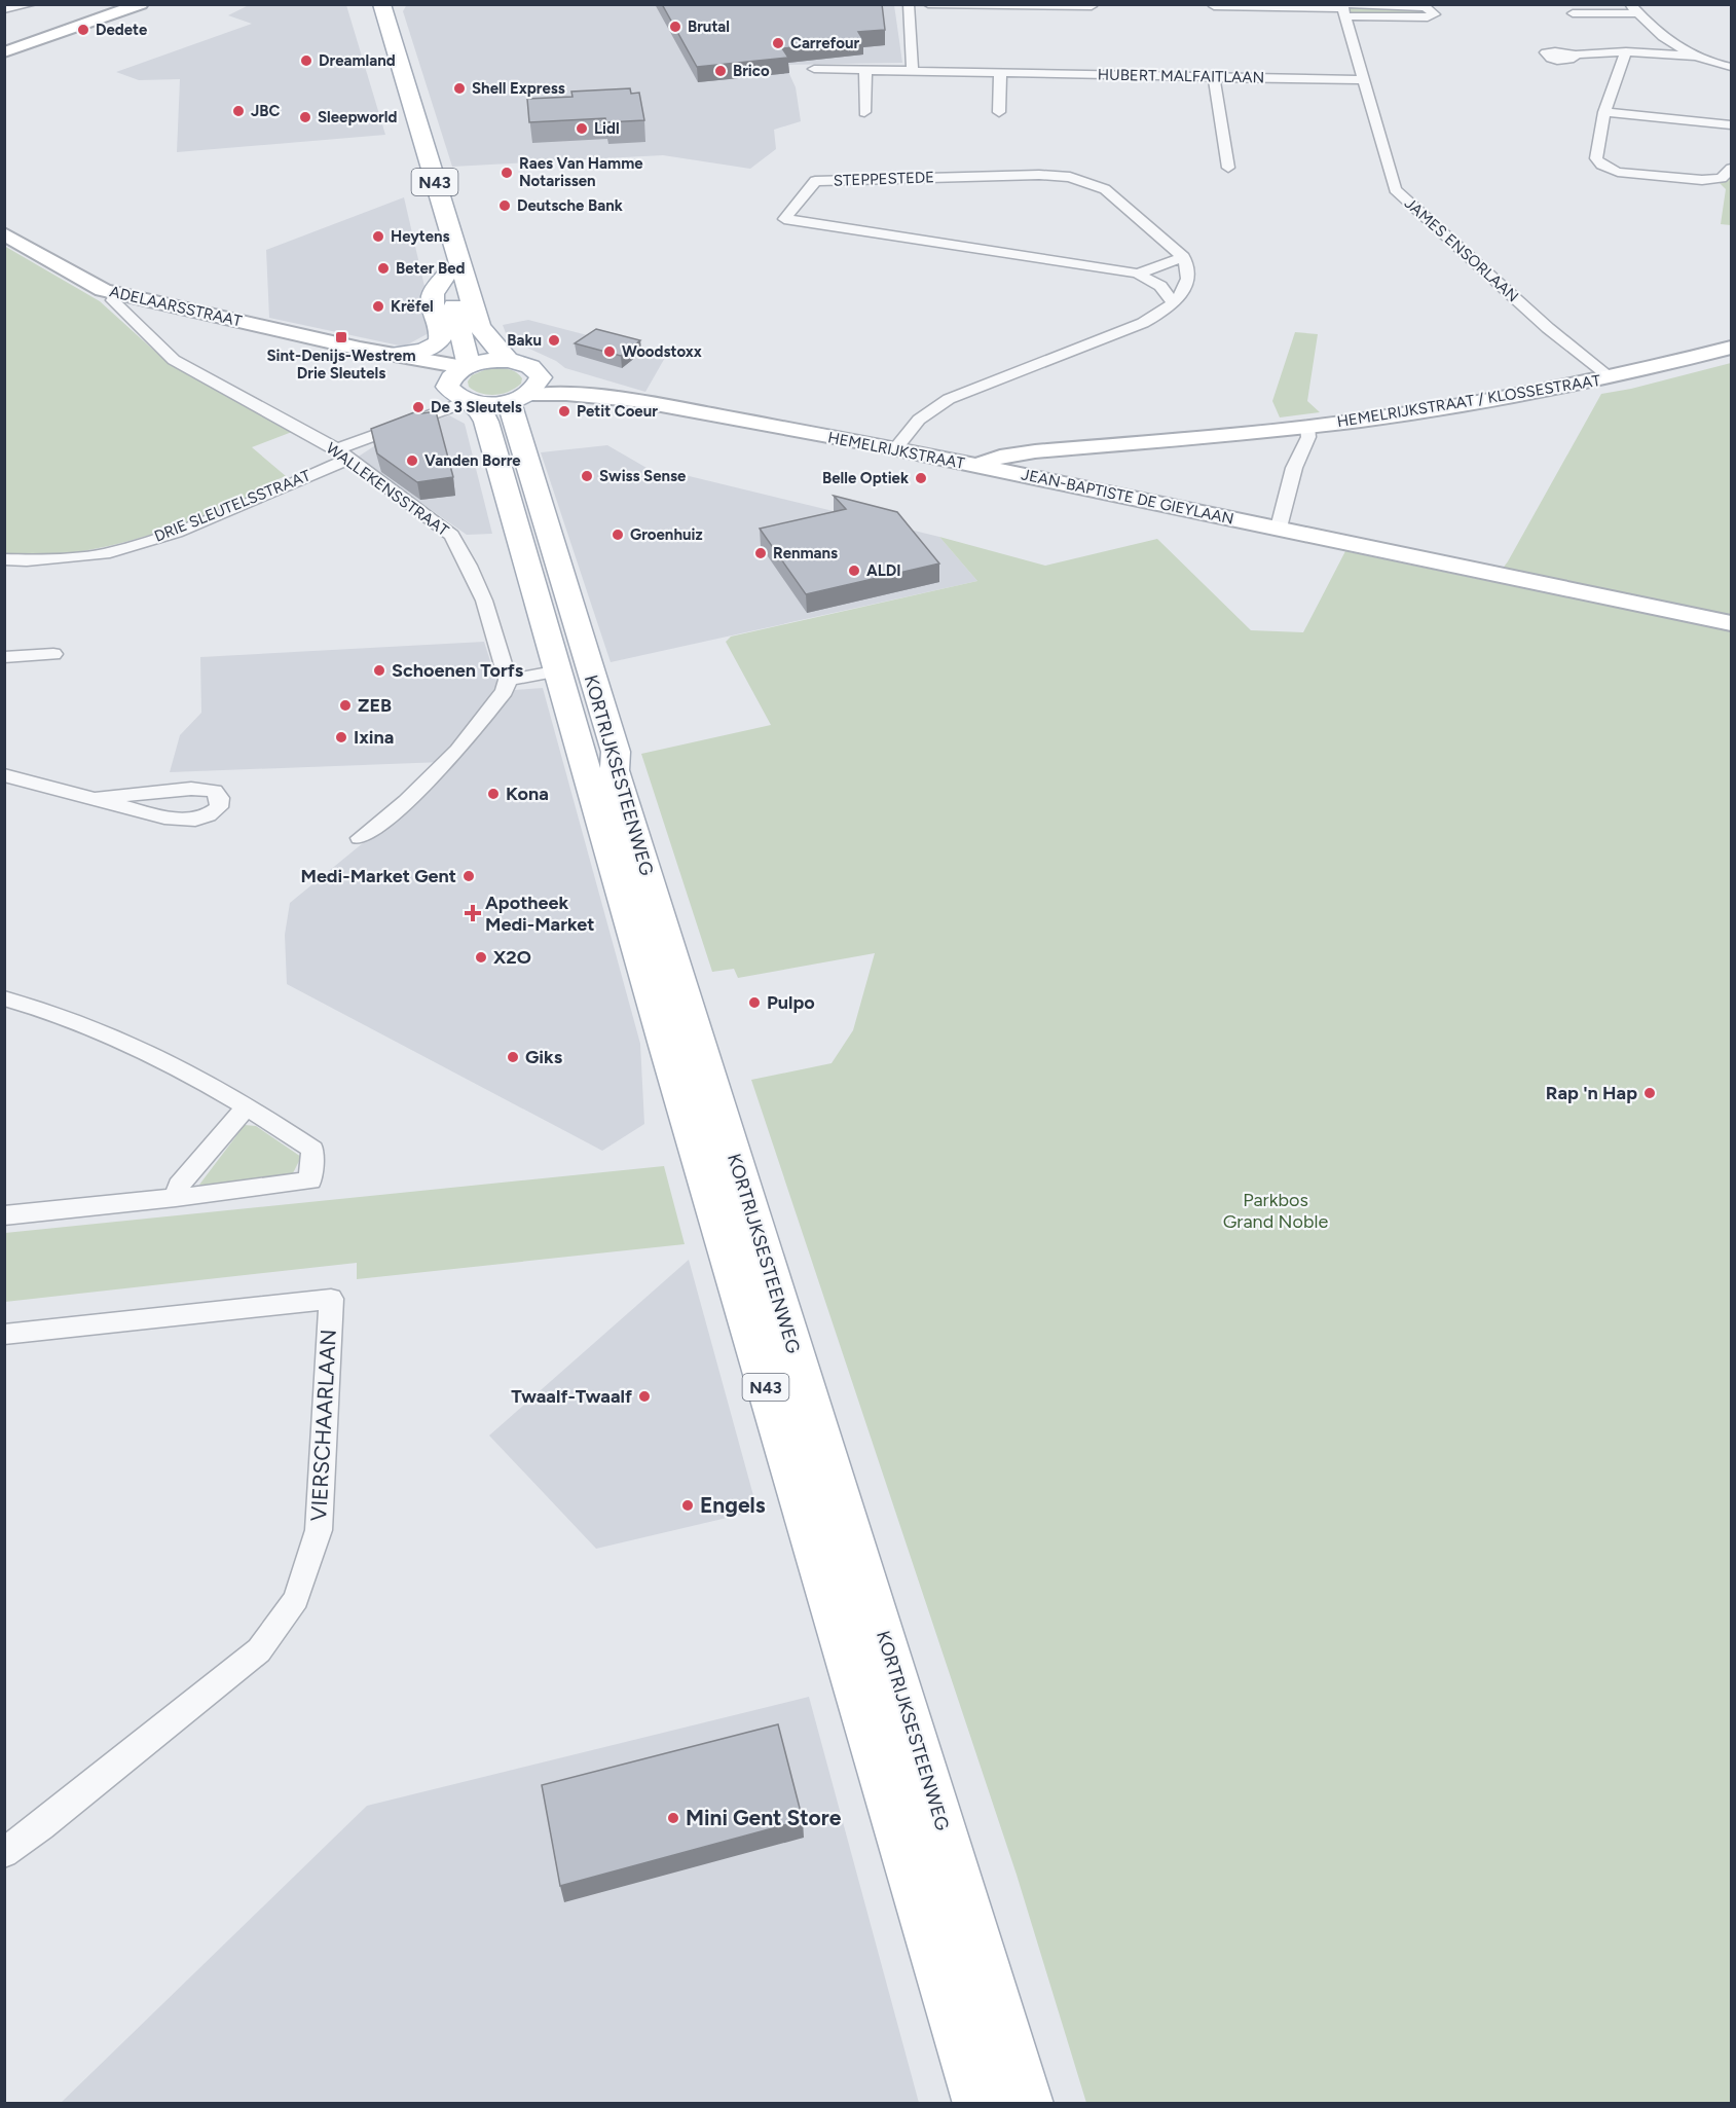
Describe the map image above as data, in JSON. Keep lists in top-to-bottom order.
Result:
{
  "streets": {
    "main road": ["N43", "KORTRIJKSESTEENWEG"],
    "street": [
      "HUBERT MALFAITLAAN",
      "STEPPESTEDE",
      "JAMES ENSORLAAN",
      "ADELAARSSTRAAT",
      "HEMELRIJKSTRAAT / KLOSSESTRAAT",
      "HEMELRIJKSTRAAT",
      "WALLEKENSSTRAAT",
      "JEAN-BAPTISTE DE GIEYLAAN",
      "DRIE SLEUTELSSTRAAT",
      "VIERSCHAARLAAN"
    ]
  },
  "crossings": [
    ["HUBERT MALFAITLAAN", "JAMES ENSORLAAN"],
    ["JAMES ENSORLAAN", "HEMELRIJKSTRAAT / KLOSSESTRAAT"],
    ["ADELAARSSTRAAT", "HEMELRIJKSTRAAT"],
    ["ADELAARSSTRAAT", "WALLEKENSSTRAAT"],
    ["ADELAARSSTRAAT", "DRIE SLEUTELSSTRAAT"],
    ["ADELAARSSTRAAT", "KORTRIJKSESTEENWEG"],
    ["HEMELRIJKSTRAAT / KLOSSESTRAAT", "HEMELRIJKSTRAAT"],
    ["HEMELRIJKSTRAAT", "JEAN-BAPTISTE DE GIEYLAAN"],
    ["HEMELRIJKSTRAAT", "DRIE SLEUTELSSTRAAT"],
    ["HEMELRIJKSTRAAT", "KORTRIJKSESTEENWEG"],
    ["WALLEKENSSTRAAT", "DRIE SLEUTELSSTRAAT"],
    ["DRIE SLEUTELSSTRAAT", "KORTRIJKSESTEENWEG"]
  ],
  "parks": ["Parkbos Grand Noble"],
  "places": {
    "other": [
      "Brutal",
      "Dedete",
      "Carrefour",
      "Dreamland",
      "Brico",
      "Shell Express",
      "JBC",
      "Sleepworld",
      "Lidl",
      "Raes Van Hamme Notarissen",
      "Deutsche Bank",
      "Heytens",
      "Beter Bed",
      "Krëfel",
      "Baku",
      "Woodstoxx",
      "De 3 Sleutels",
      "Petit Coeur",
      "Vanden Borre",
      "Swiss Sense",
      "Belle Optiek",
      "Groenhuiz",
      "Renmans",
      "ALDI",
      "Schoenen Torfs",
      "ZEB",
      "Ixina",
      "Kona",
      "Medi-Market Gent",
      "X2O",
      "Pulpo",
      "Giks",
      "Rap 'n Hap",
      "Twaalf-Twaalf",
      "Engels",
      "Mini Gent Store"
    ],
    "transit": ["Sint-Denijs-Westrem Drie Sleutels"],
    "health": ["Apotheek Medi-Market"]
  }
}
